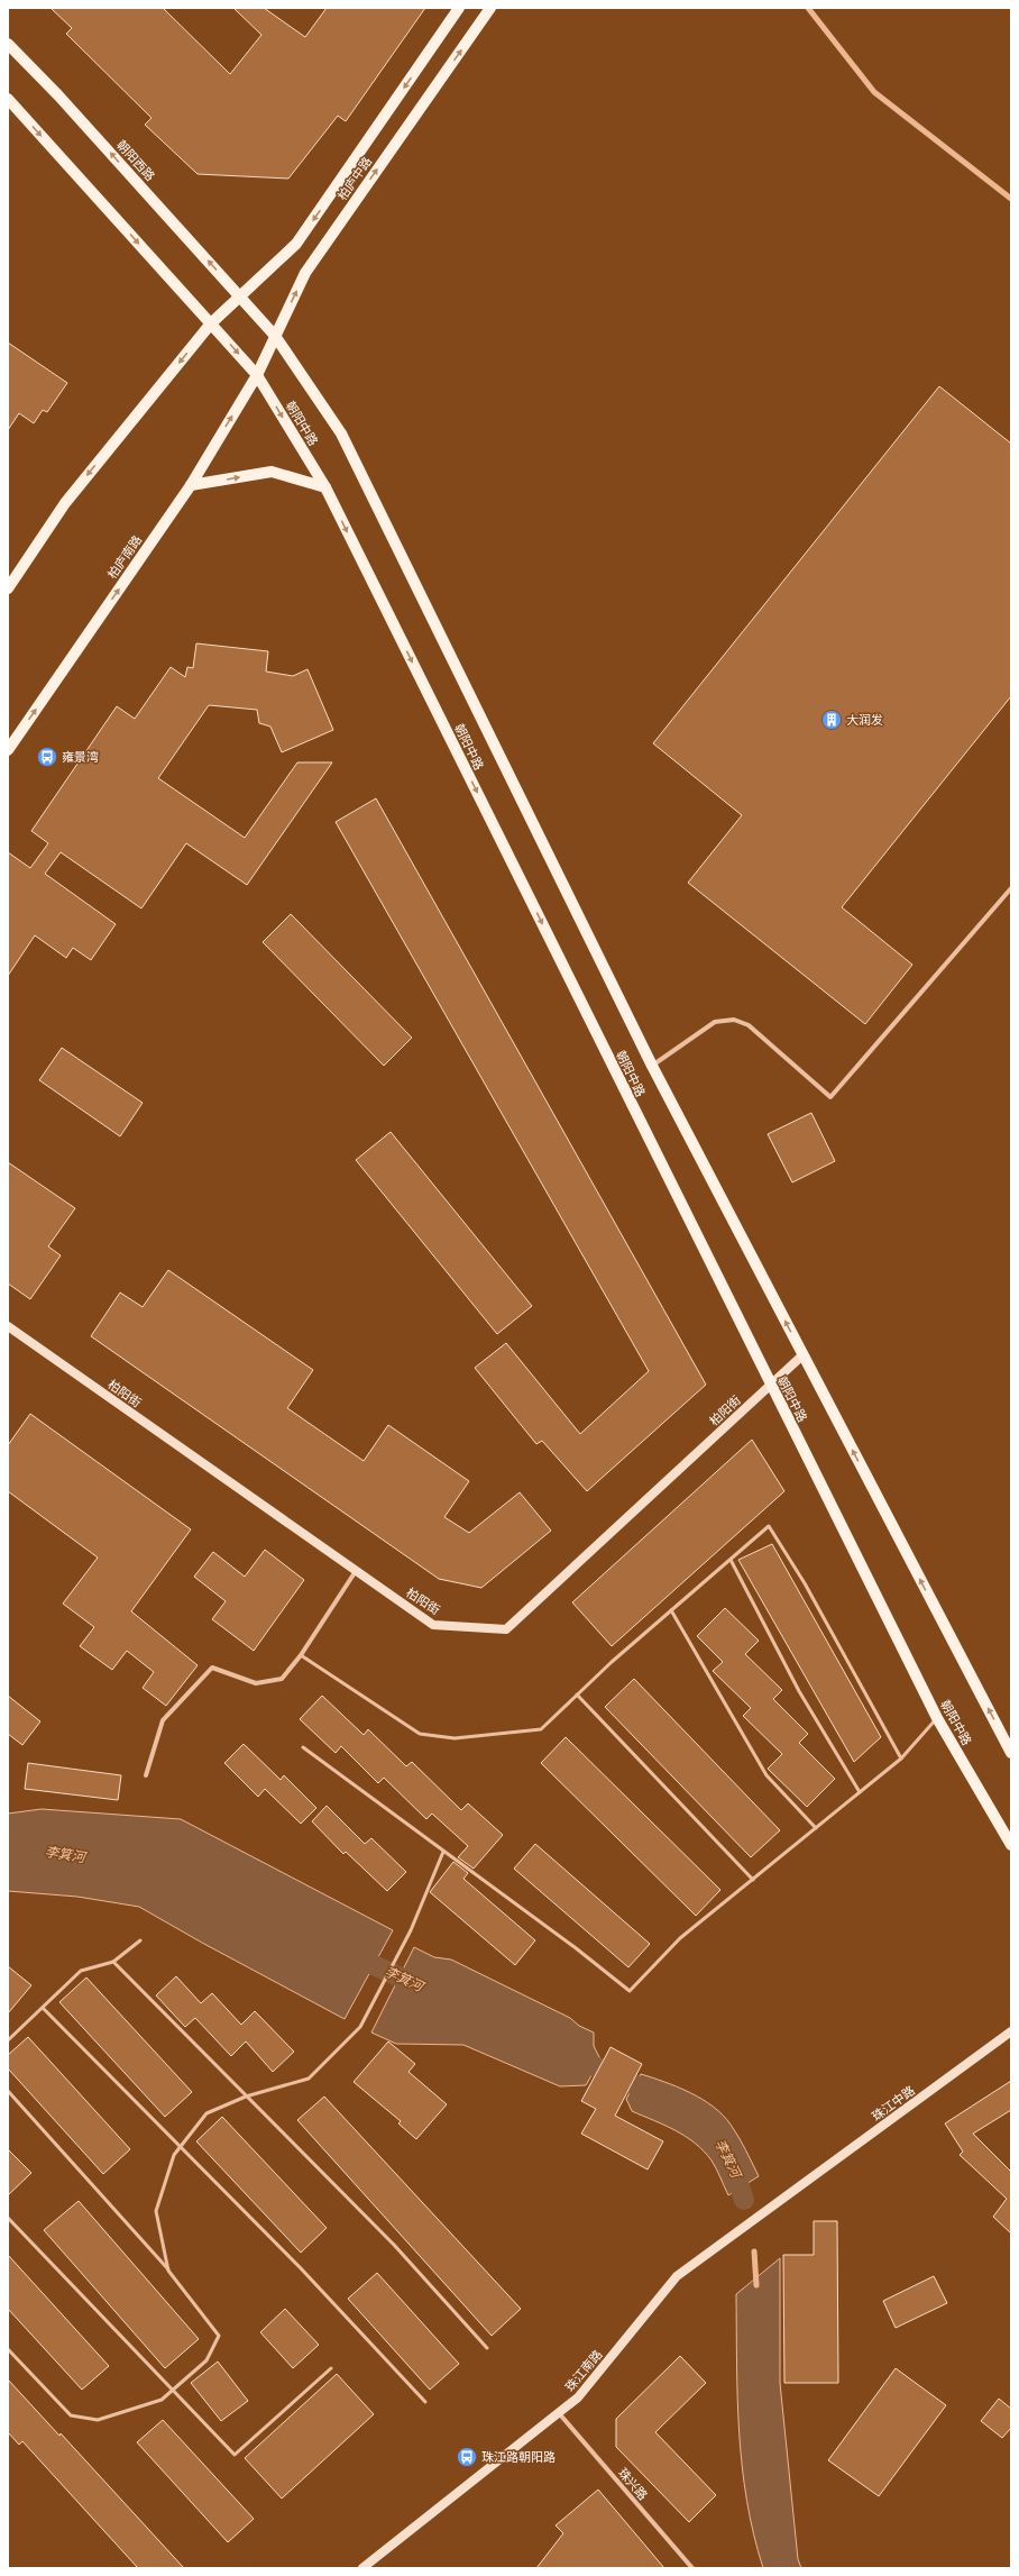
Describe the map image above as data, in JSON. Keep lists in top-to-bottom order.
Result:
{
  "streets": {
    "main road": [
      "朝阳西路",
      "柏庐中路",
      "朝阳中路",
      "柏庐南路"
    ],
    "street": [
      "柏阳街",
      "珠江中路",
      "珠江南路",
      "珠兴路"
    ]
  },
  "crossings": [
    ["朝阳西路", "柏庐中路"],
    ["朝阳西路", "朝阳中路"],
    ["柏庐中路", "朝阳中路"],
    ["柏庐中路", "柏庐南路"],
    ["朝阳中路", "柏庐南路"],
    ["朝阳中路", "柏阳街"],
    ["珠江中路", "珠江南路"],
    ["珠江南路", "珠兴路"]
  ],
  "water": ["李箕河"],
  "places": {
    "building": ["大润发"],
    "bus stop": ["雍景湾", "珠江路朝阳路"]
  }
}
